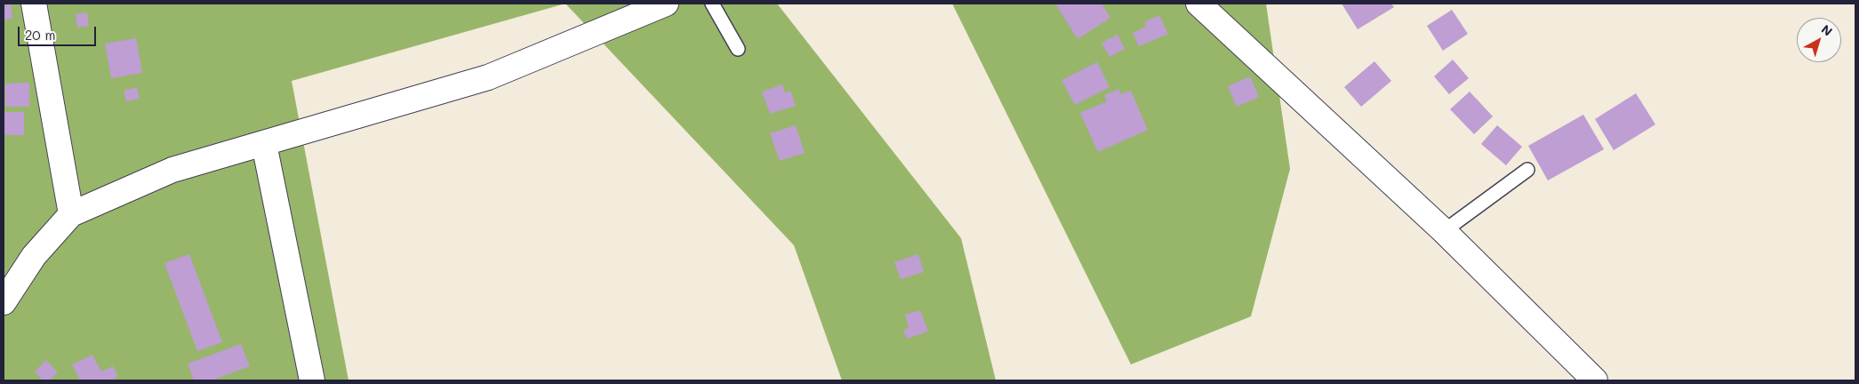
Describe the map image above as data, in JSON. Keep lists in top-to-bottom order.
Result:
{
  "scale_bar": "20 m",
  "north": "top right"
}
